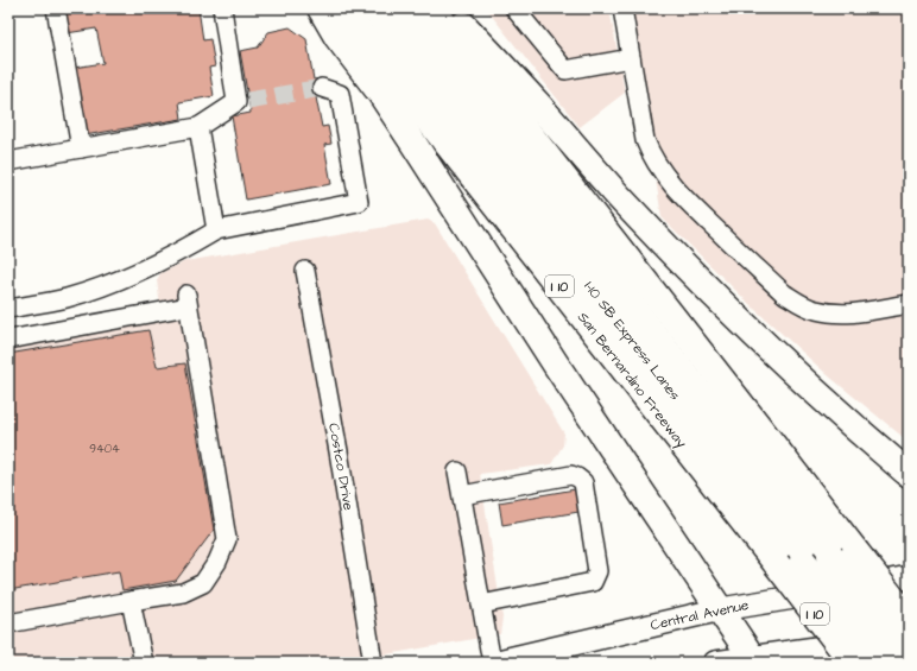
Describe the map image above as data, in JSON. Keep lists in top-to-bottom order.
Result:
{
  "streets": {
    "highway": ["I 10", "I-10 SB Express Lanes", "San Bernardino Freeway"],
    "main road": ["Central Avenue"],
    "street": ["Costco Drive"]
  },
  "house_numbers": ["9404"]
}
